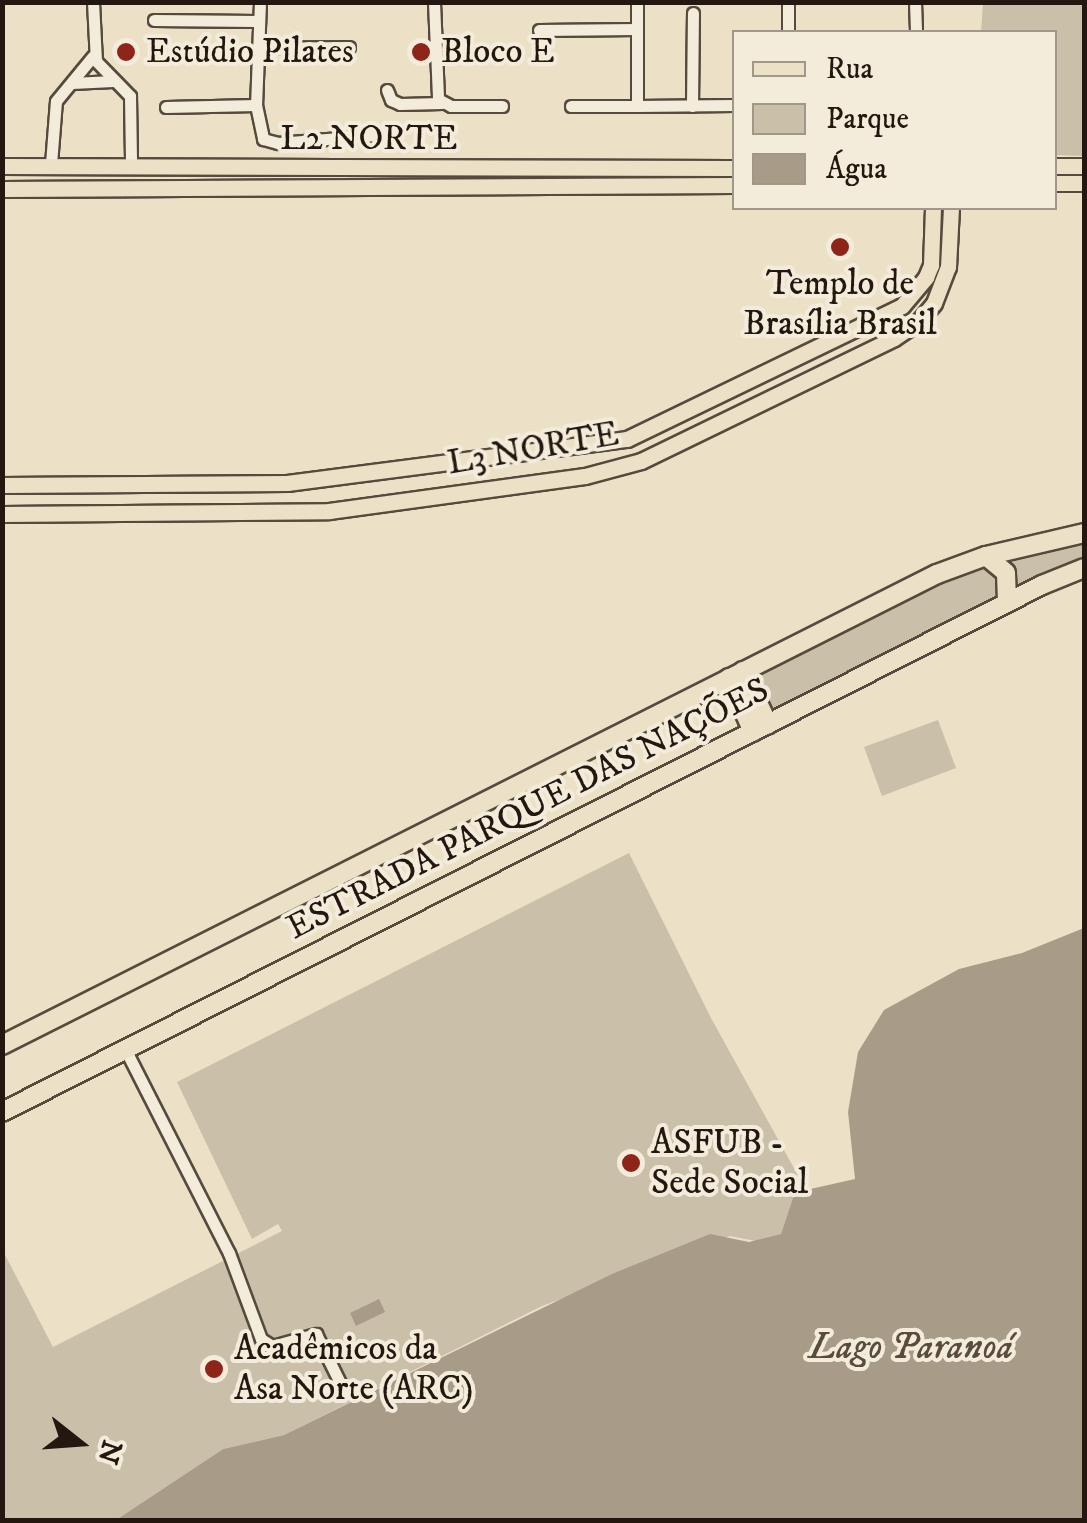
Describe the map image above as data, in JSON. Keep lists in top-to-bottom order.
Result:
{
  "streets": {
    "highway": ["ESTRADA PARQUE DAS NAÇÕES"],
    "main road": ["L2 NORTE", "L3 NORTE"]
  },
  "water": ["Lago Paranoá"],
  "places": [
    "Estúdio Pilates",
    "Bloco E",
    "Templo de Brasília Brasil",
    "ASFUB - Sede Social",
    "Acadêmicos da Asa Norte (ARC)"
  ],
  "legend": ["Rua", "Parque", "Água"],
  "north": "right"
}
